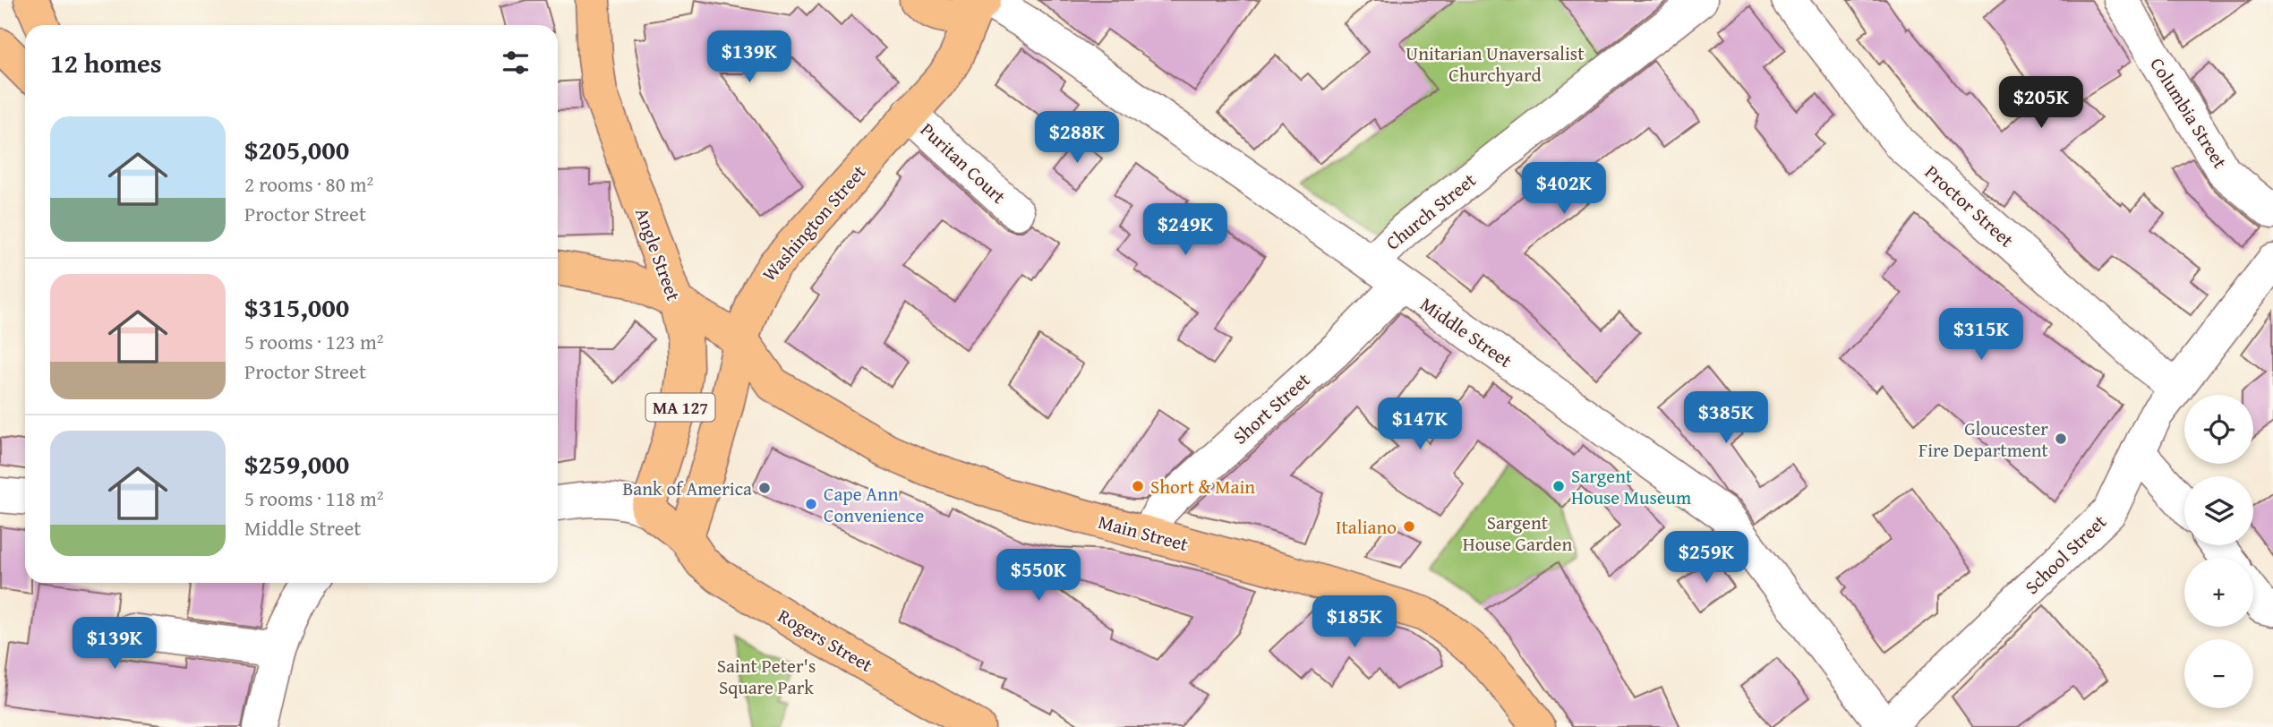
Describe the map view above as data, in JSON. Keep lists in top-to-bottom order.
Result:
{
  "streets": {
    "main road": [
      "Washington Street",
      "Angle Street",
      "MA 127",
      "Main Street",
      "Rogers Street"
    ],
    "street": [
      "Columbia Street",
      "Puritan Court",
      "Proctor Street",
      "Church Street",
      "Middle Street",
      "Short Street",
      "School Street"
    ]
  },
  "crossings": [
    ["Puritan Court", "Washington Street"],
    ["Proctor Street", "School Street"],
    ["Church Street", "Middle Street"],
    ["Washington Street", "Middle Street"],
    ["Washington Street", "Main Street"],
    ["Washington Street", "Rogers Street"],
    ["Angle Street", "Rogers Street"],
    ["Middle Street", "Short Street"],
    ["Middle Street", "School Street"],
    ["Short Street", "Main Street"]
  ],
  "parks": ["Unitarian Unaversalist Churchyard", "Sargent House Garden", "Saint Peter's Square Park"],
  "places": [
    "Gloucester Fire Department",
    "Short & Main",
    "Sargent House Museum",
    "Bank of America",
    "Cape Ann Convenience",
    "Italiano"
  ],
  "page": {
    "heading": "12 homes",
    "price": [
      "$139K",
      "$205K",
      "$288K",
      "$402K",
      "$249K",
      "$315K",
      "$385K",
      "$147K",
      "$259K",
      "$550K",
      "$185K",
      "$139K"
    ],
    "list": [
      {
        "name": "$205,000",
        "note": "2 rooms · 80 m² · Proctor Street"
      },
      {
        "name": "$315,000",
        "note": "5 rooms · 123 m² · Proctor Street"
      },
      {
        "name": "$259,000",
        "note": "5 rooms · 118 m² · Middle Street"
      }
    ],
    "map_buttons": ["+", "−"]
  }
}
